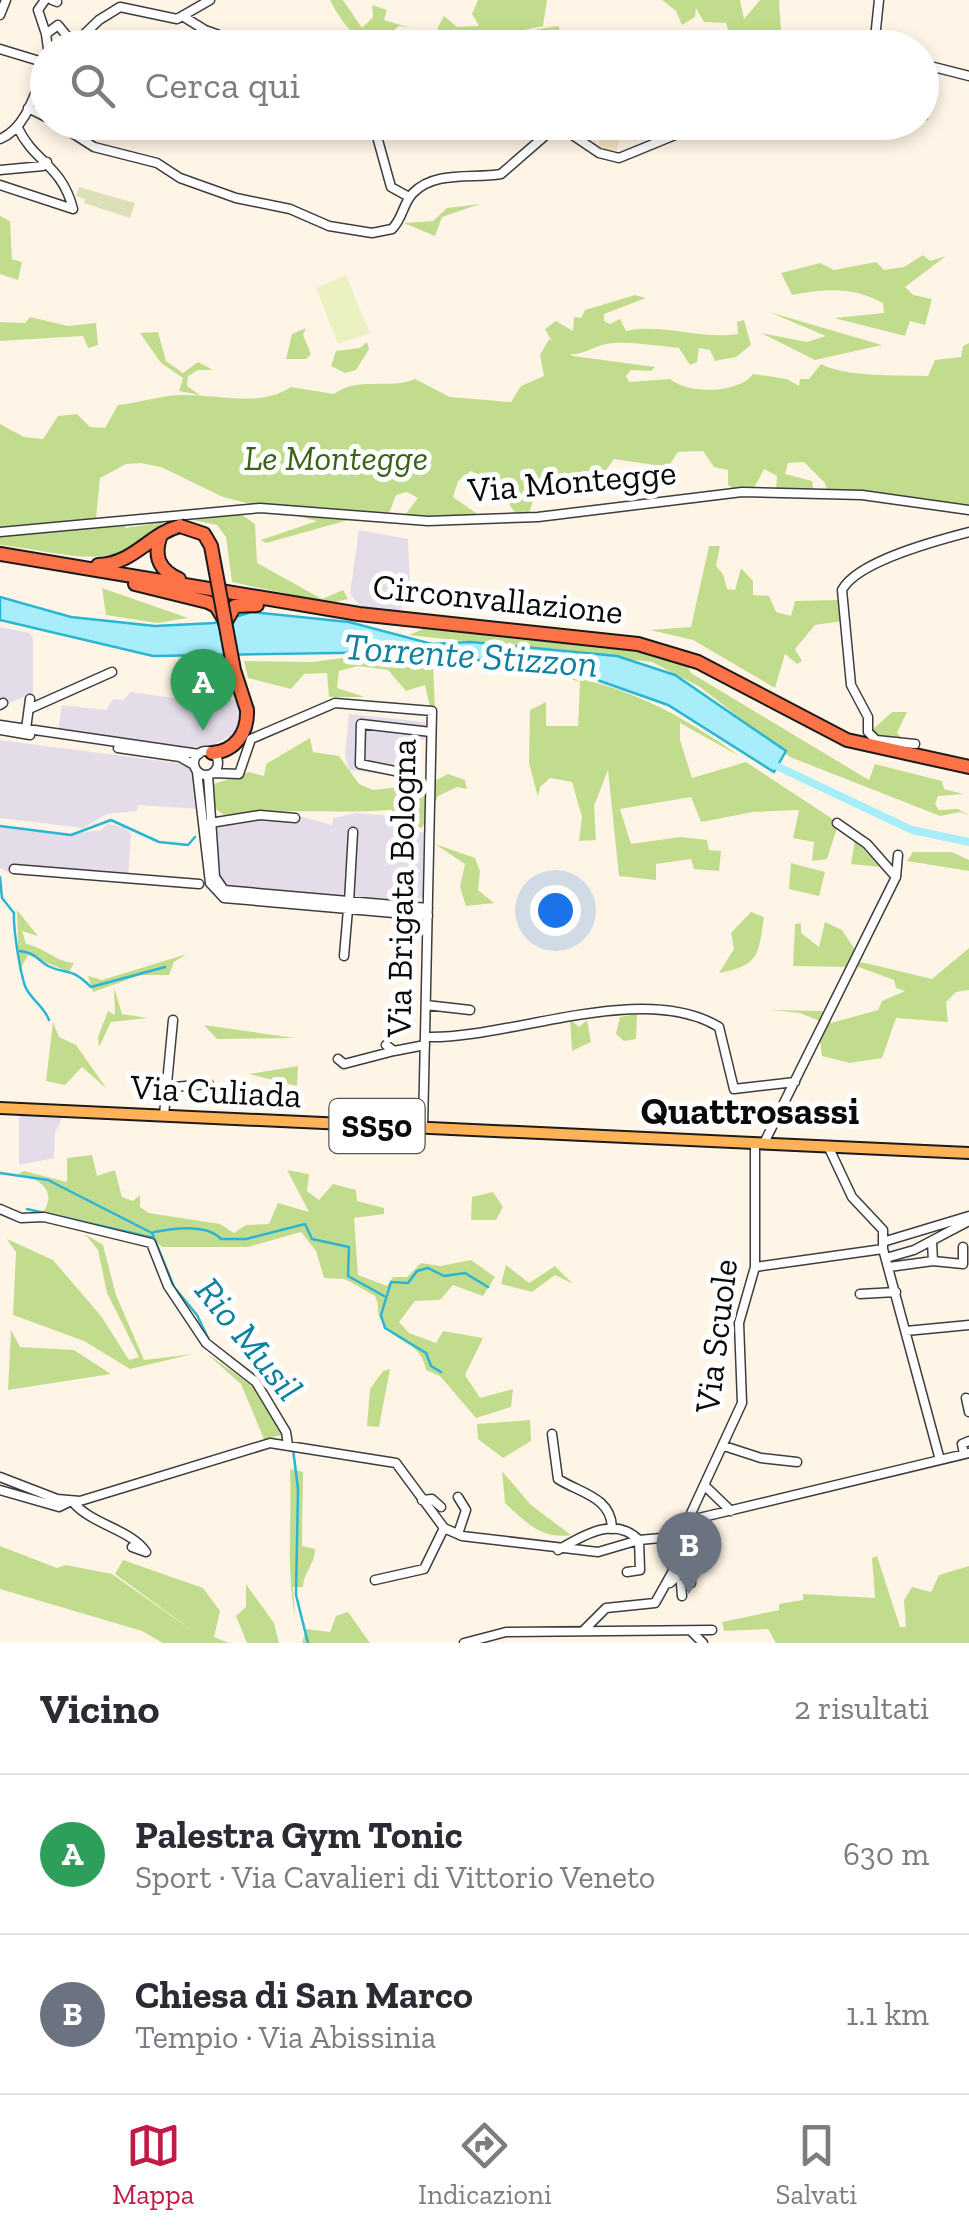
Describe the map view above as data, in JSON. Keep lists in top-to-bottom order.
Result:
{
  "streets": {
    "highway": ["Circonvallazione"],
    "main road": ["Via Culiada", "SS50"],
    "street": ["Via Montegge", "Via Brigata Bologna", "Via Scuole"]
  },
  "crossings": [
    ["Via Brigata Bologna", "Via Culiada"],
    ["Via Culiada", "Via Scuole"]
  ],
  "districts": ["Quattrosassi"],
  "water": ["Torrente Stizzon", "Rio Musil"],
  "parks": ["Le Montegge"],
  "page": {
    "search": "Cerca qui",
    "pins": ["A", "B"],
    "heading": ["Vicino", "2 risultati"],
    "list": [
      {
        "mark": "A",
        "name": "Palestra Gym Tonic",
        "note": "Sport · Via Cavalieri di Vittorio Veneto",
        "value": "630 m"
      },
      {
        "mark": "B",
        "name": "Chiesa di San Marco",
        "note": "Tempio · Via Abissinia",
        "value": "1.1 km"
      }
    ],
    "nav": ["Mappa", "Indicazioni", "Salvati"]
  }
}
